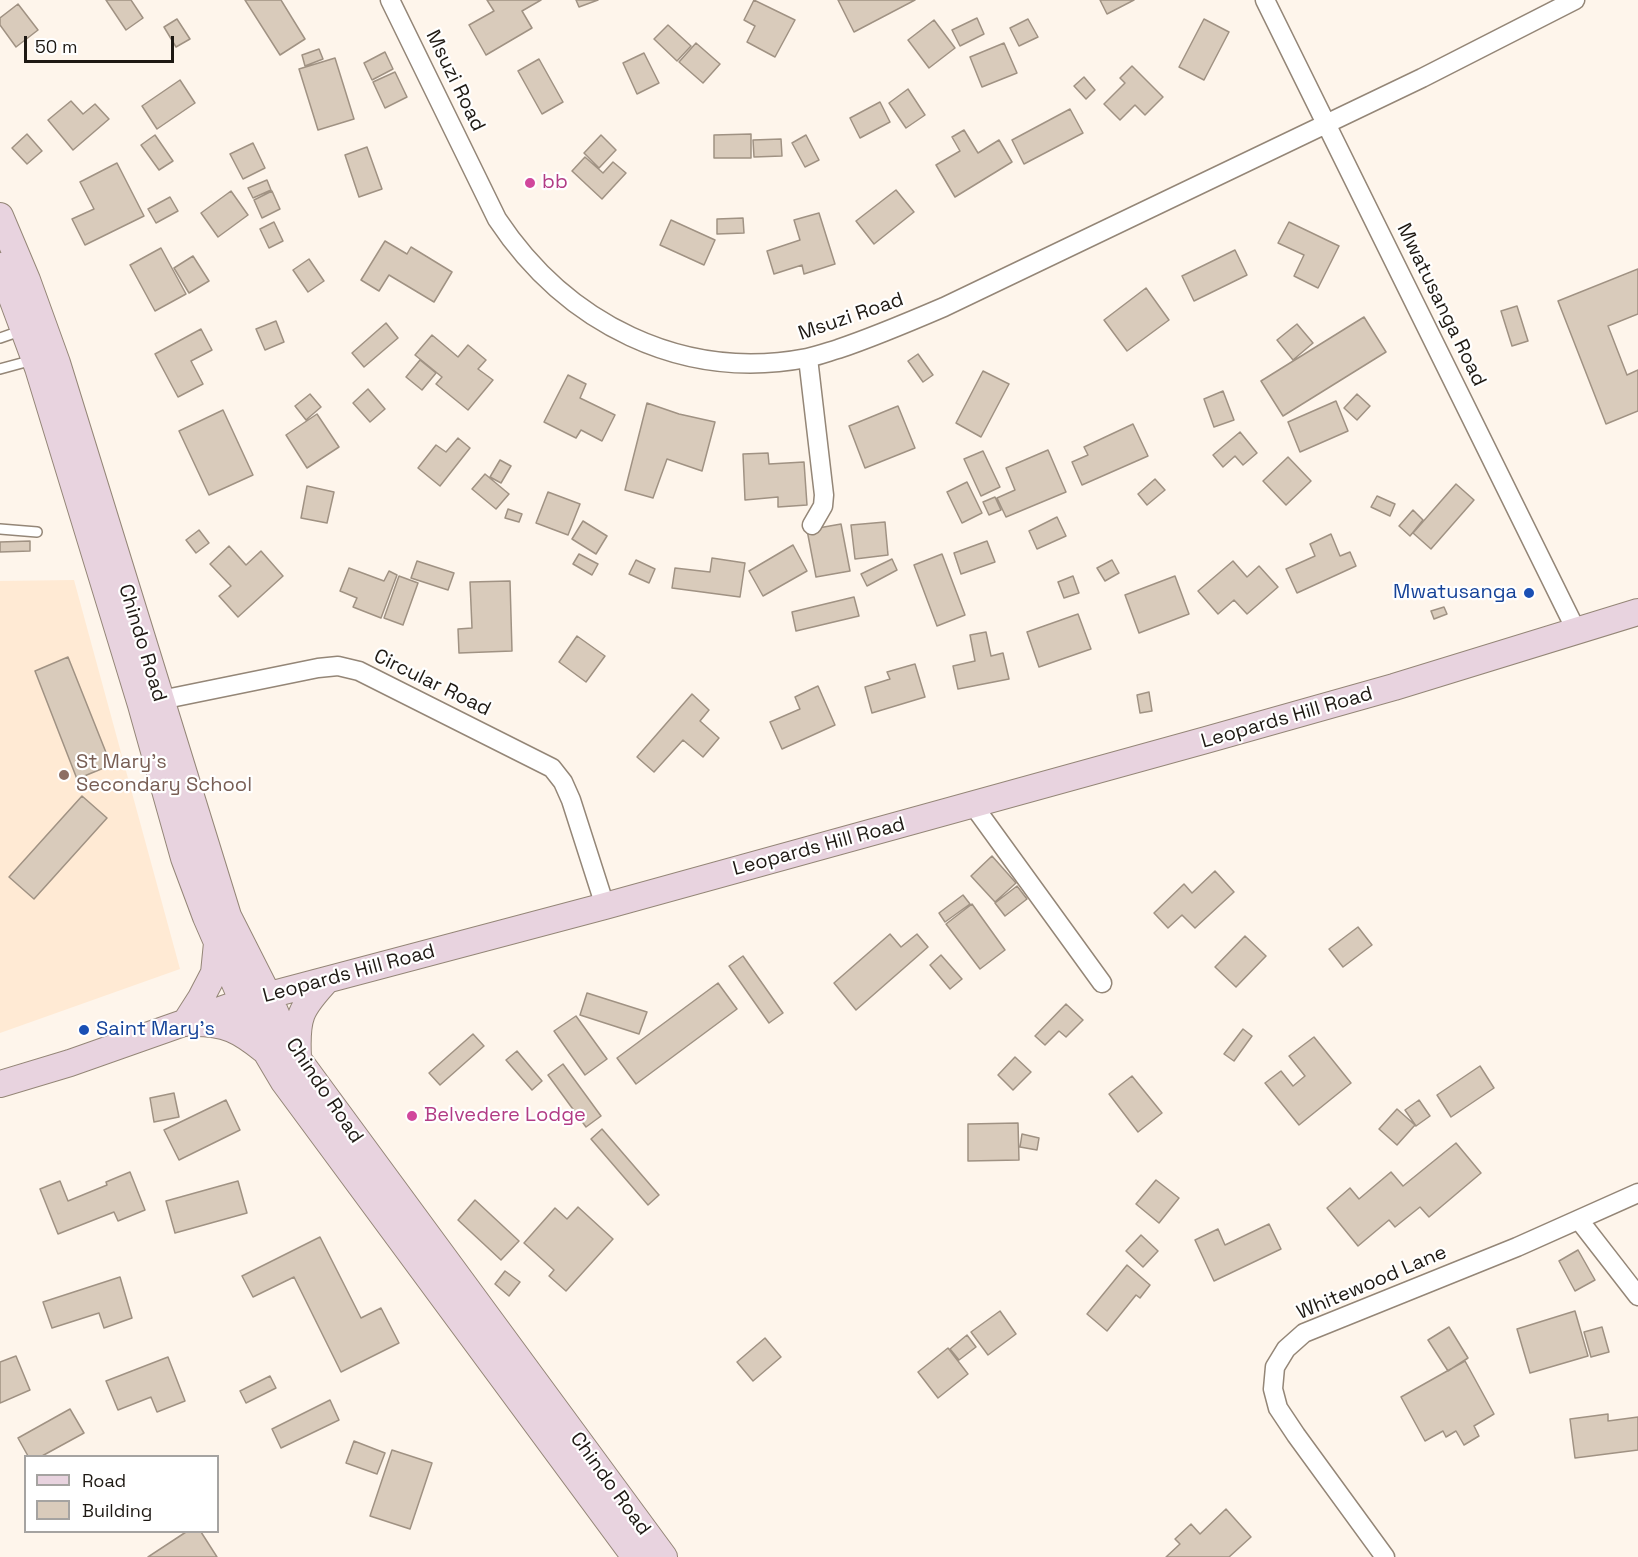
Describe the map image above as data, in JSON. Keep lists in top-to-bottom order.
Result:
{
  "streets": {
    "main road": ["Chindo Road", "Leopards Hill Road"],
    "street": [
      "Msuzi Road",
      "Mwatusanga Road",
      "Circular Road",
      "Whitewood Lane"
    ]
  },
  "crossings": [
    ["Msuzi Road", "Mwatusanga Road"],
    ["Mwatusanga Road", "Leopards Hill Road"],
    ["Chindo Road", "Circular Road"],
    ["Chindo Road", "Leopards Hill Road"],
    ["Circular Road", "Leopards Hill Road"]
  ],
  "places": [
    "bb",
    "Mwatusanga",
    "St Mary's Secondary School",
    "Saint Mary's",
    "Belvedere Lodge"
  ],
  "legend": ["Road", "Building"],
  "scale_bar": "50 m"
}
